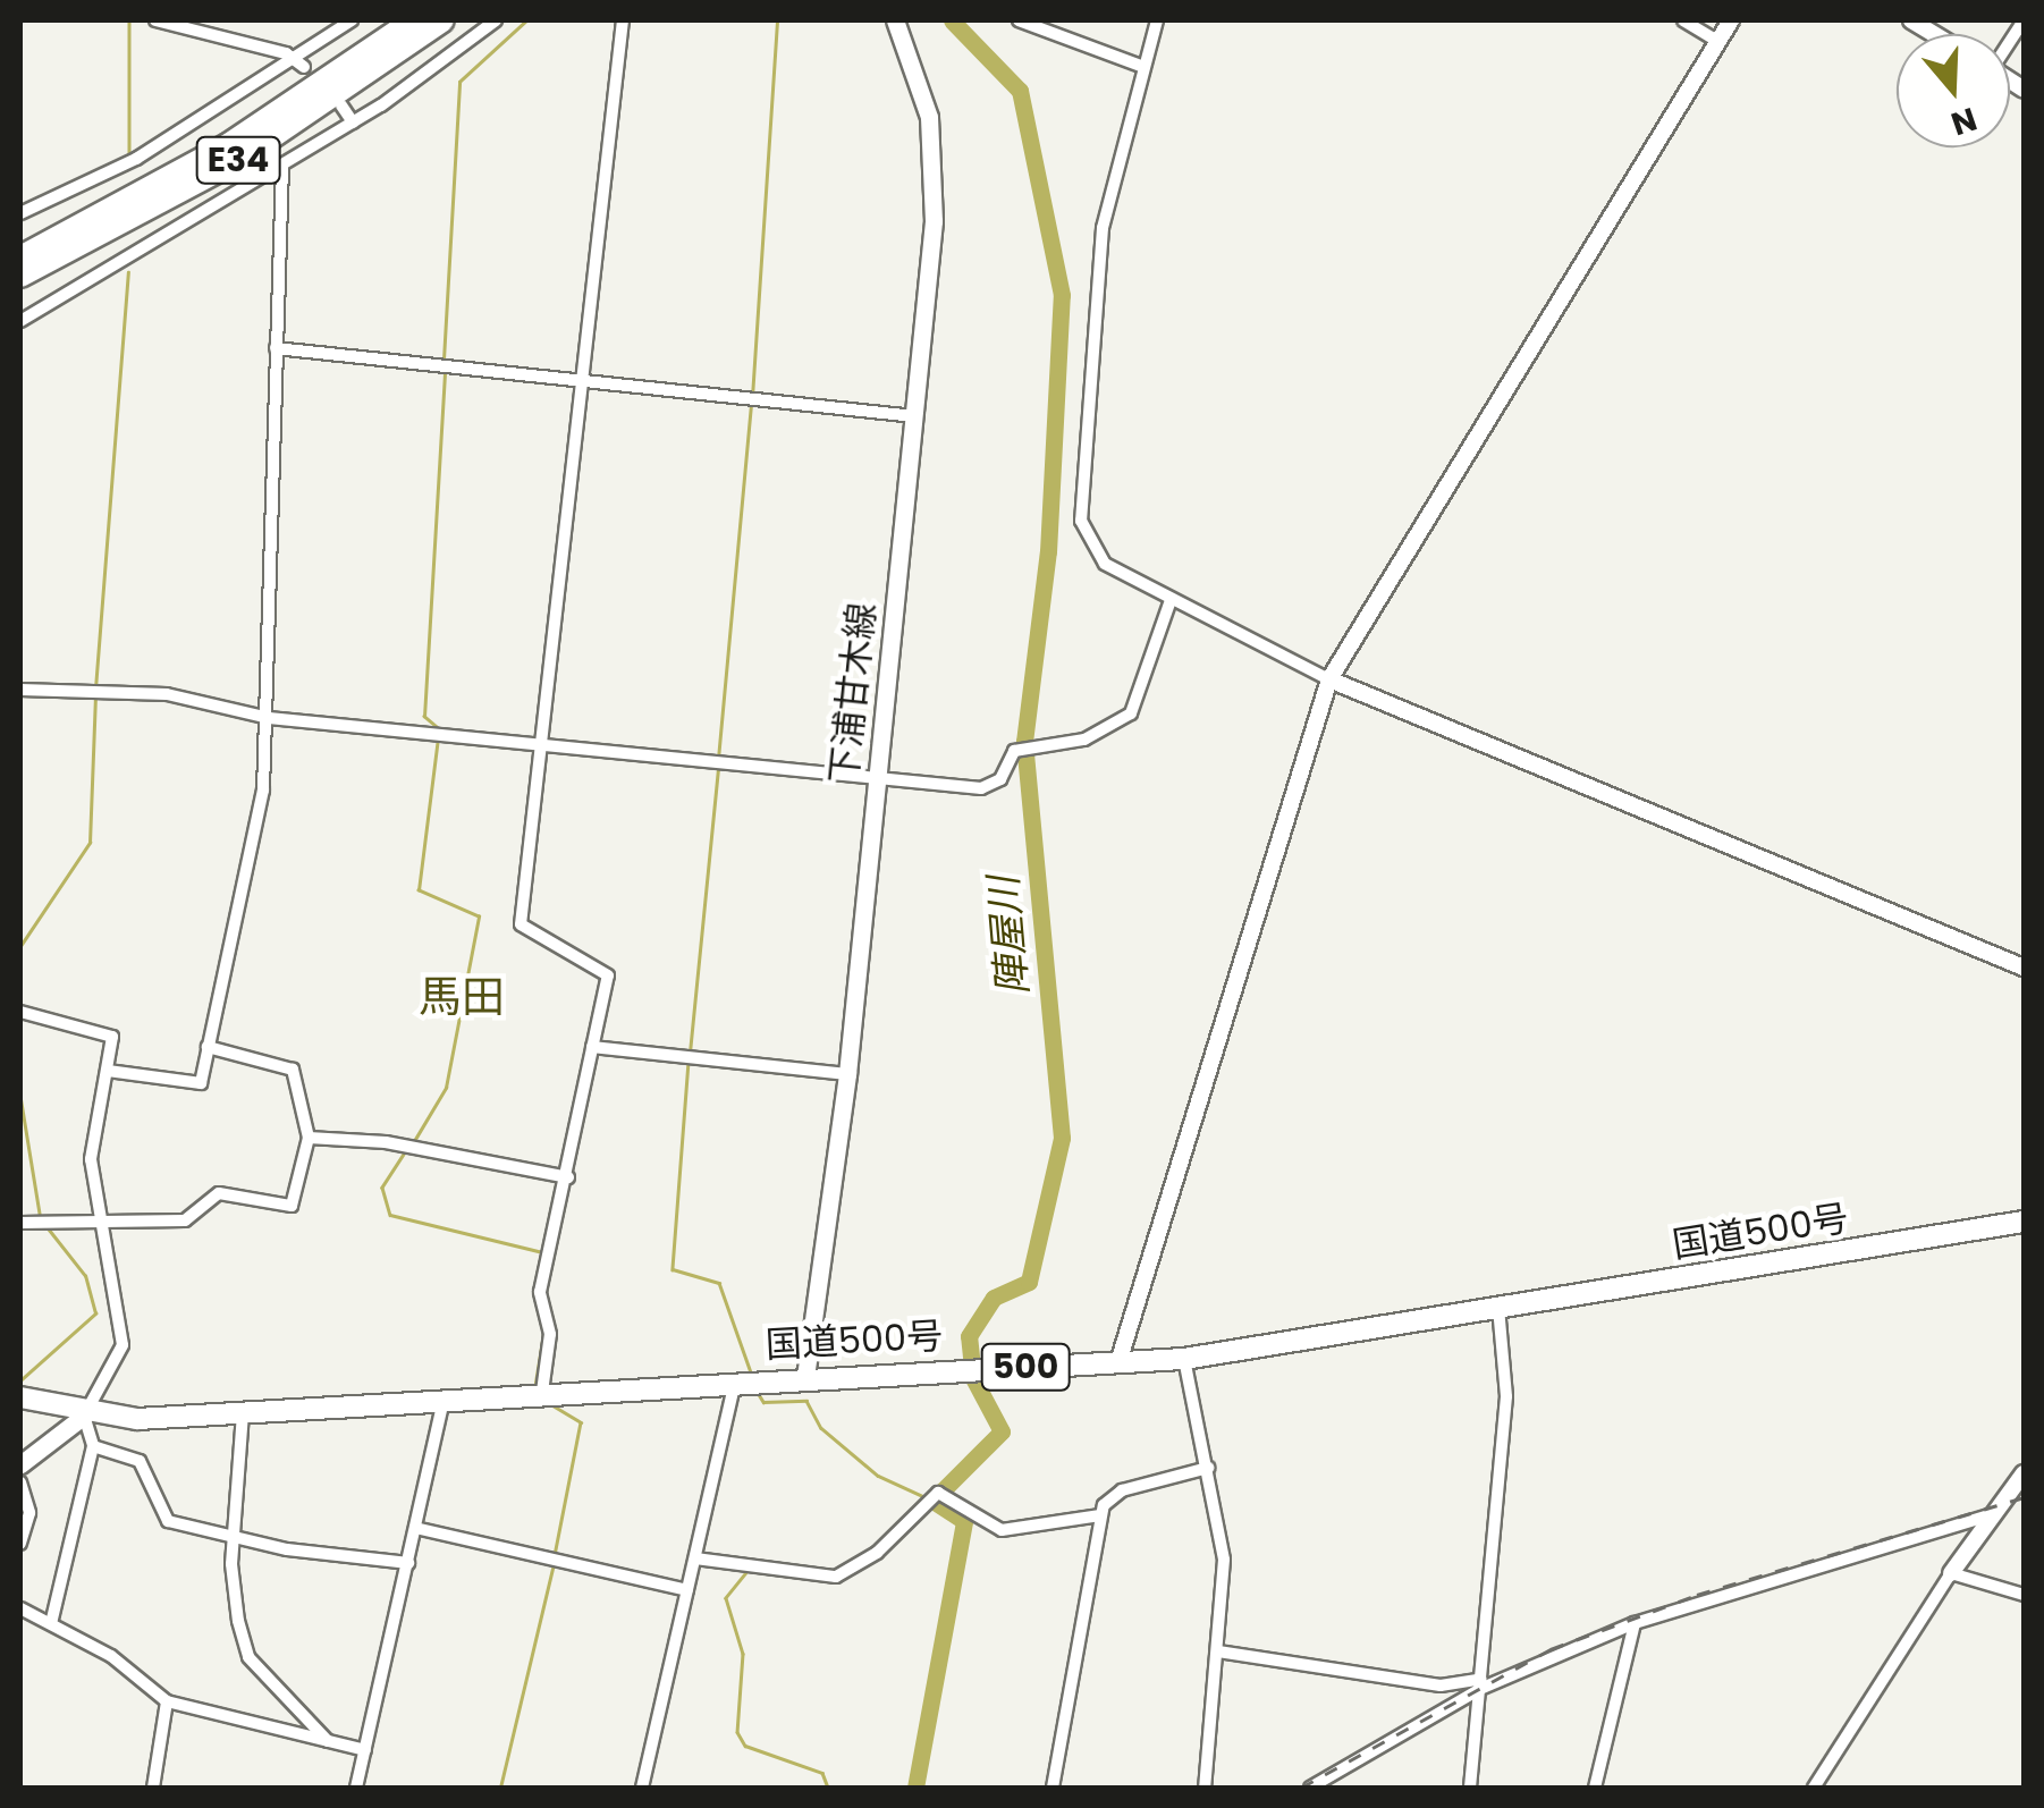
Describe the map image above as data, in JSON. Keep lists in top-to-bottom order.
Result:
{
  "streets": {
    "highway": ["E34", "国道500号", "500"],
    "main road": ["下浦甘木線"]
  },
  "crossings": [
    ["下浦甘木線", "国道500号"]
  ],
  "districts": ["馬田"],
  "water": ["陣屋川"],
  "north": "bottom"
}
